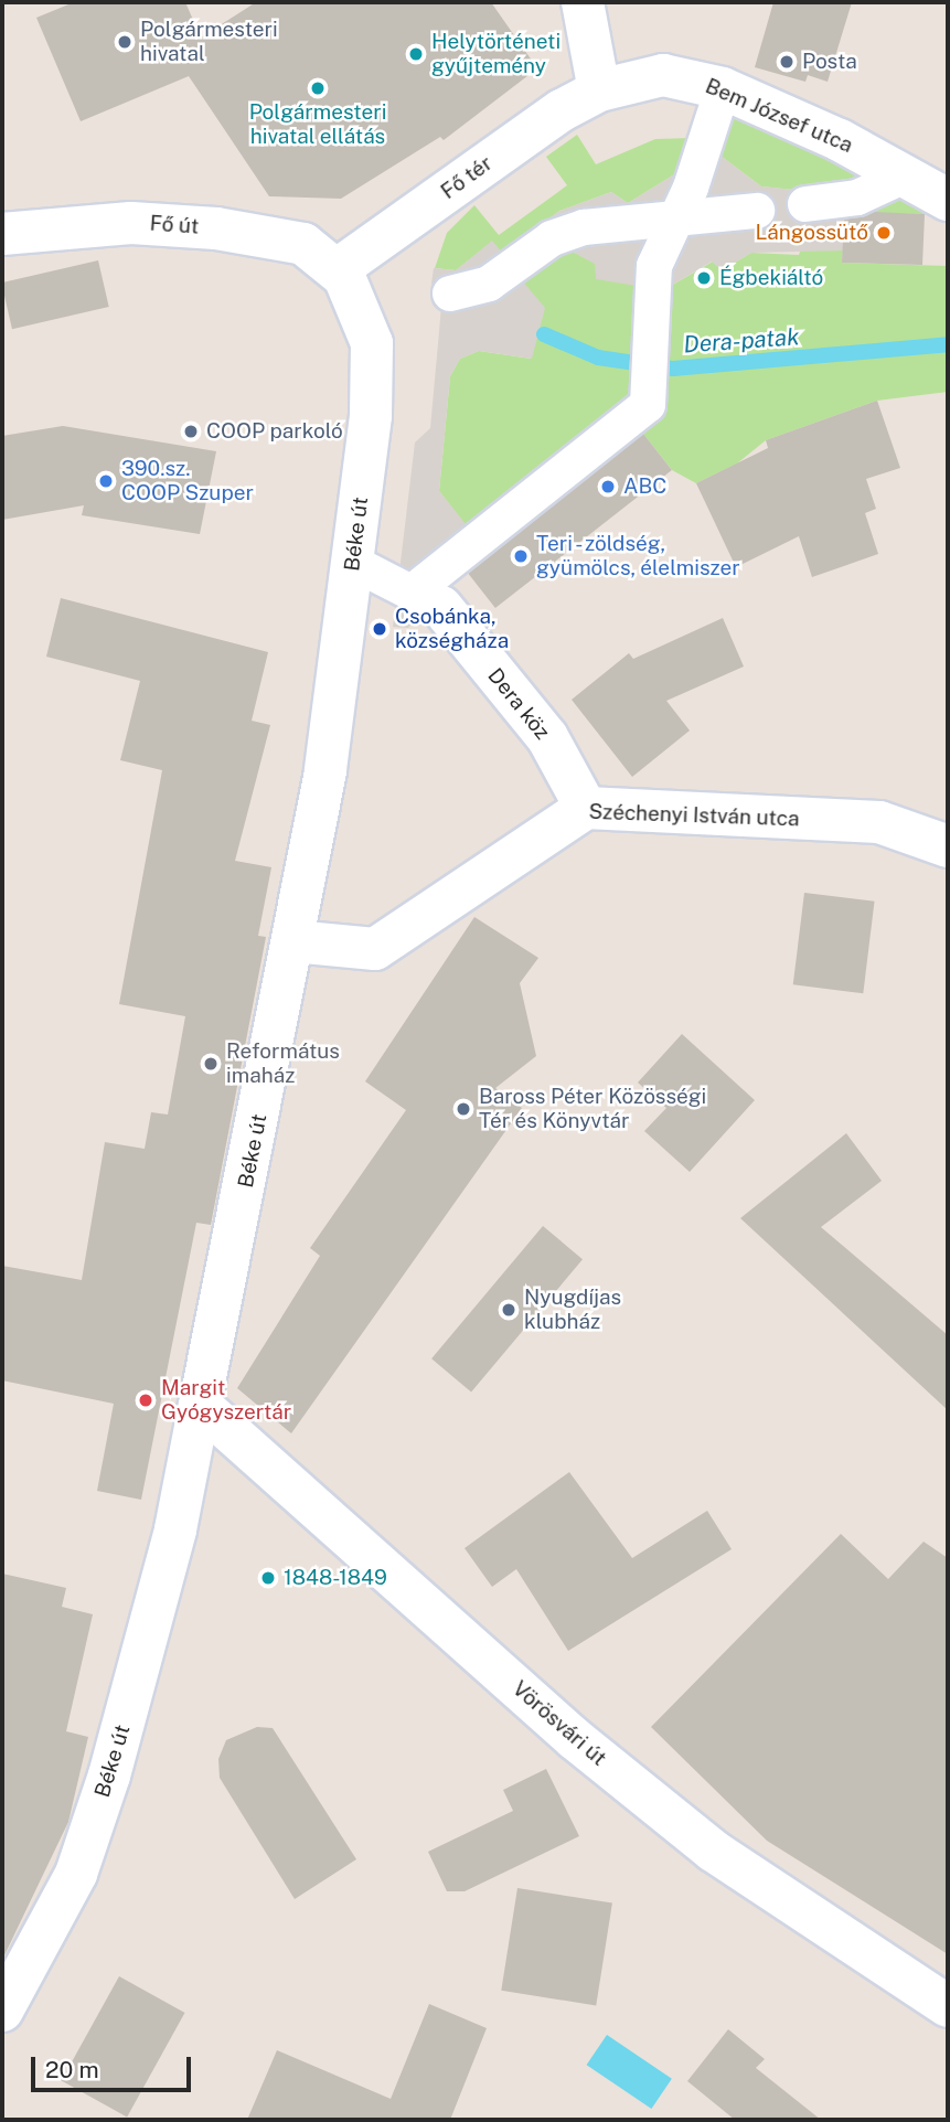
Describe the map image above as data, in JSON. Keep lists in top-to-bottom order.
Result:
{
  "streets": {
    "main road": [
      "Bem József utca",
      "Fő tér",
      "Fő út",
      "Béke út",
      "Dera köz",
      "Széchenyi István utca",
      "Vörösvári út"
    ]
  },
  "crossings": [
    ["Bem József utca", "Fő tér"],
    ["Fő tér", "Fő út"],
    ["Fő tér", "Béke út"],
    ["Fő út", "Béke út"],
    ["Béke út", "Széchenyi István utca"],
    ["Béke út", "Vörösvári út"],
    ["Dera köz", "Széchenyi István utca"]
  ],
  "water": ["Dera-patak"],
  "places": [
    "Polgármesteri hivatal",
    "Helytörténeti gyűjtemény",
    "Posta",
    "Polgármesteri hivatal ellátás",
    "Lángossütő",
    "Égbekiáltó",
    "COOP parkoló",
    "390.sz. COOP Szuper",
    "ABC",
    "Teri - zöldség, gyümölcs, élelmiszer",
    "Csobánka, községháza",
    "Református imaház",
    "Baross Péter Közösségi Tér és Könyvtár",
    "Nyugdíjas klubház",
    "Margit Gyógyszertár",
    "1848-1849"
  ],
  "scale_bar": "20 m"
}
